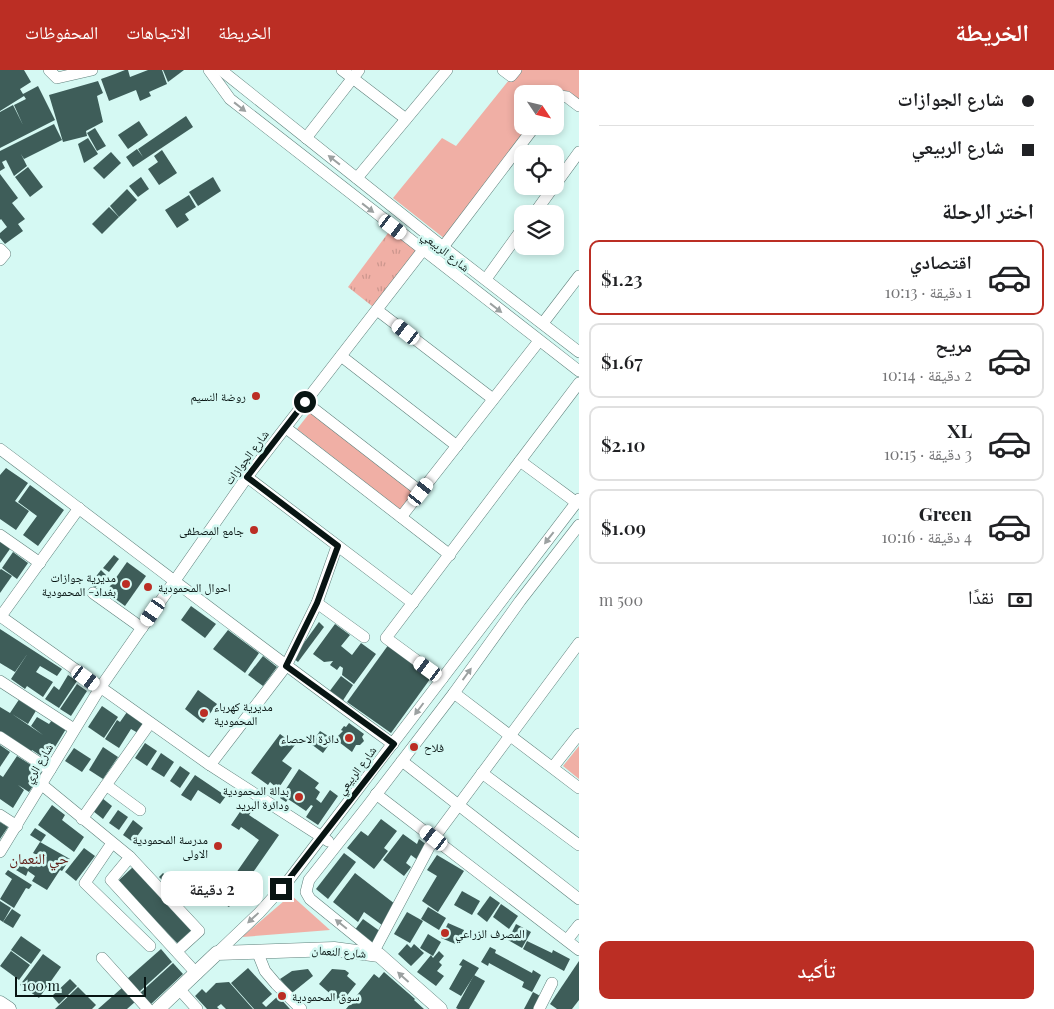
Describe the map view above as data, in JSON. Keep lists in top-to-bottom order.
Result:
{
  "streets": {
    "main road": ["شارع النعمان"],
    "street": ["شارع الربيعي", "شارع الجوازات", "شارع الري"]
  },
  "crossings": [
    ["شارع الربيعي", "شارع الجوازات"],
    ["شارع الربيعي", "شارع النعمان"],
    ["شارع الجوازات", "شارع الري"]
  ],
  "districts": ["حي النعمان"],
  "places": [
    "روضة النسيم",
    "جامع المصطفى",
    "مديرية جوازات بغداد- المحمودية",
    "احوال المحمودية",
    "مديرية كهرباء المحمودية",
    "دائرة الاحصاء",
    "فلاح",
    "بدالة المحمودية ودائرة البريد",
    "مدرسة المحمودية الاولى",
    "المصرف الزراعي",
    "سوق المحمودية"
  ],
  "scale_bar": "100 m",
  "north": "bottom right",
  "page": {
    "header": "الخريطة",
    "nav": ["الخريطة", "الاتجاهات", "المحفوظات"],
    "banner": ["شارع الجوازات", "شارع الربيعي"],
    "heading": "اختر الرحلة",
    "list": [
      {
        "name": "اقتصادي",
        "note": "1 دقيقة · 10:13",
        "value": "$1.23"
      },
      {
        "name": "مريح",
        "note": "2 دقيقة · 10:14",
        "value": "$1.67"
      },
      {
        "name": "XL",
        "note": "3 دقيقة · 10:15",
        "value": "$2.10"
      },
      {
        "name": "Green",
        "note": "4 دقيقة · 10:16",
        "value": "$1.09"
      }
    ],
    "pay": ["نقدًا", "500 m"],
    "bubble": "2 دقيقة",
    "buttons": "تأكيد",
    "scale": "100 m"
  }
}
